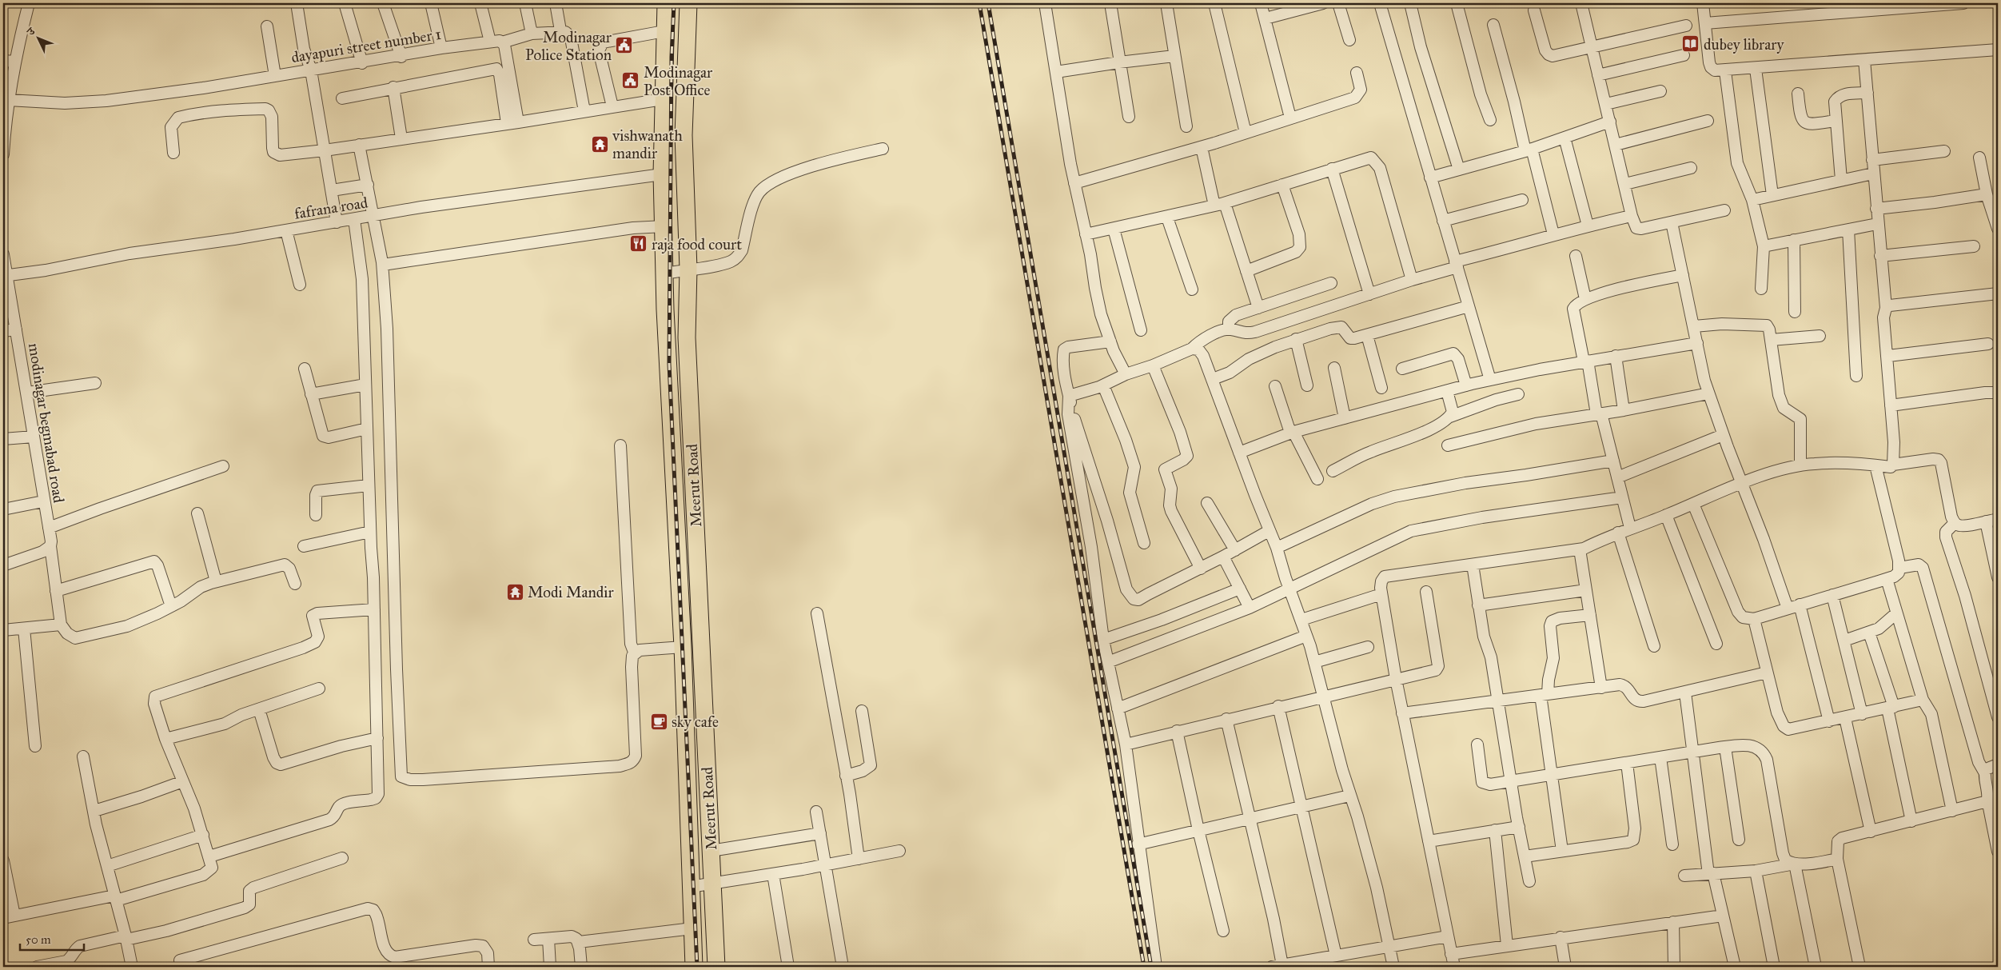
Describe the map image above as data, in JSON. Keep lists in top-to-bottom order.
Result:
{
  "streets": {
    "highway": ["Meerut Road"],
    "street": ["dayapuri street number 1", "fafrana road", "modinagar begmabad road"]
  },
  "crossings": [
    ["fafrana road", "modinagar begmabad road"],
    ["fafrana road", "Meerut Road"]
  ],
  "places": {
    "library": ["dubey library"],
    "public building": ["Modinagar Police Station", "Modinagar Post Office"],
    "temple": ["vishwanath mandir", "Modi Mandir"],
    "restaurant": ["raja food court"],
    "cafe": ["sky cafe"]
  },
  "scale_bar": "50 m",
  "north": "top left"
}
